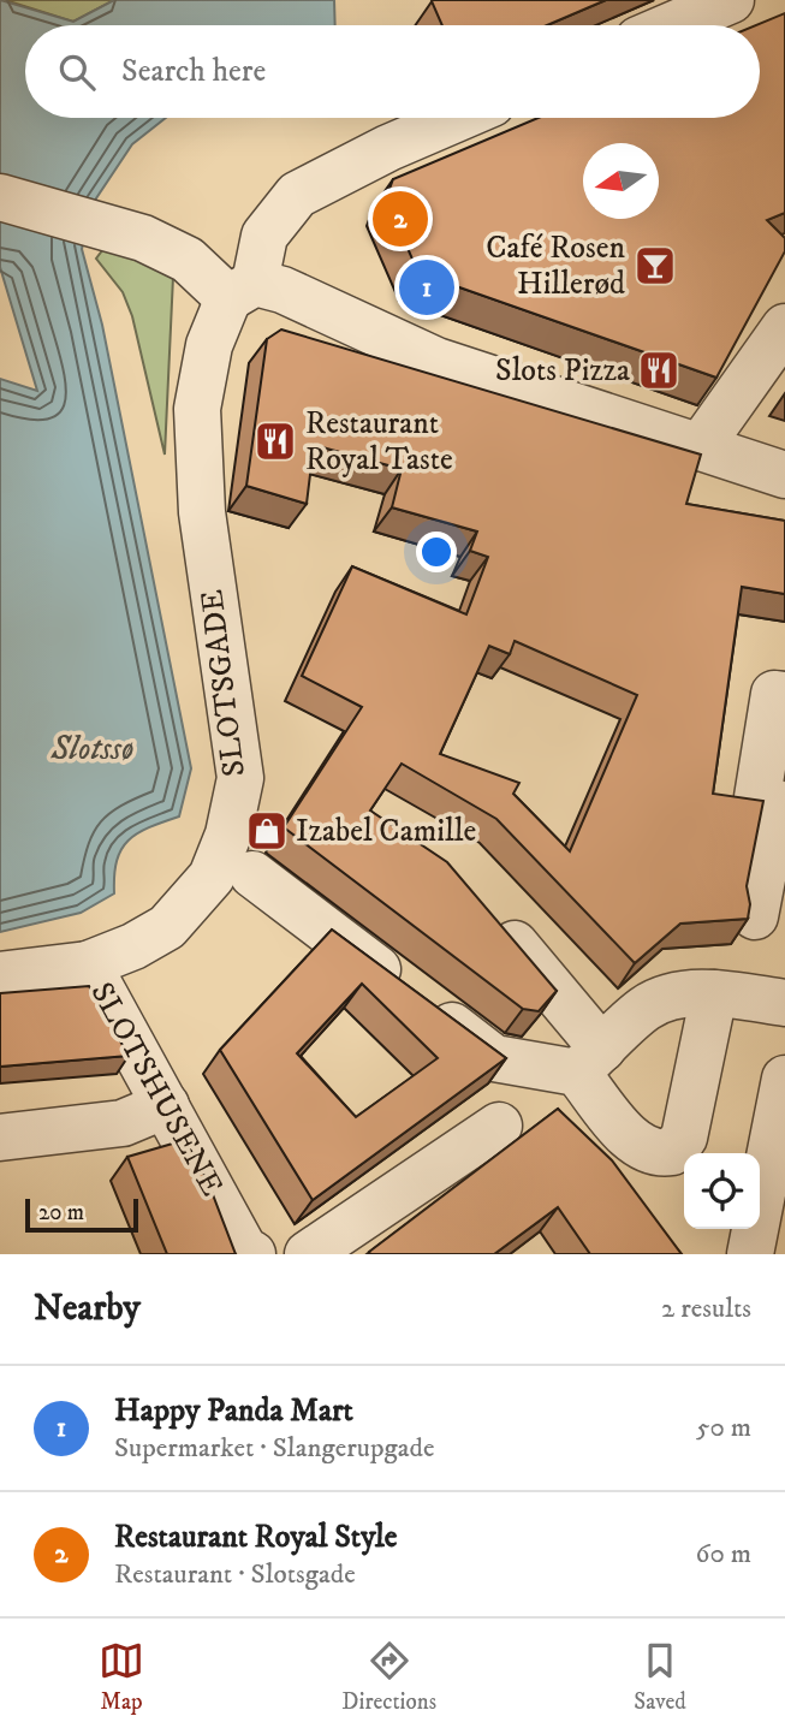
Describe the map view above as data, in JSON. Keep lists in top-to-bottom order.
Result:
{
  "streets": {
    "street": ["SLOTSGADE", "SLOTSHUSENE"]
  },
  "crossings": [
    ["SLOTSGADE", "SLOTSHUSENE"]
  ],
  "water": ["Slotssø"],
  "places": {
    "bar": ["Café Rosen Hillerød"],
    "restaurant": ["Slots Pizza", "Restaurant Royal Taste"],
    "shop": ["Izabel Camille"]
  },
  "scale_bar": "20 m",
  "north": "left",
  "page": {
    "search": "Search here",
    "pins": ["2", "1"],
    "scale": "20 m",
    "heading": ["Nearby", "2 results"],
    "list": [
      {
        "mark": "1",
        "name": "Happy Panda Mart",
        "note": "Supermarket · Slangerupgade",
        "value": "50 m"
      },
      {
        "mark": "2",
        "name": "Restaurant Royal Style",
        "note": "Restaurant · Slotsgade",
        "value": "60 m"
      }
    ],
    "nav": ["Map", "Directions", "Saved"]
  }
}
